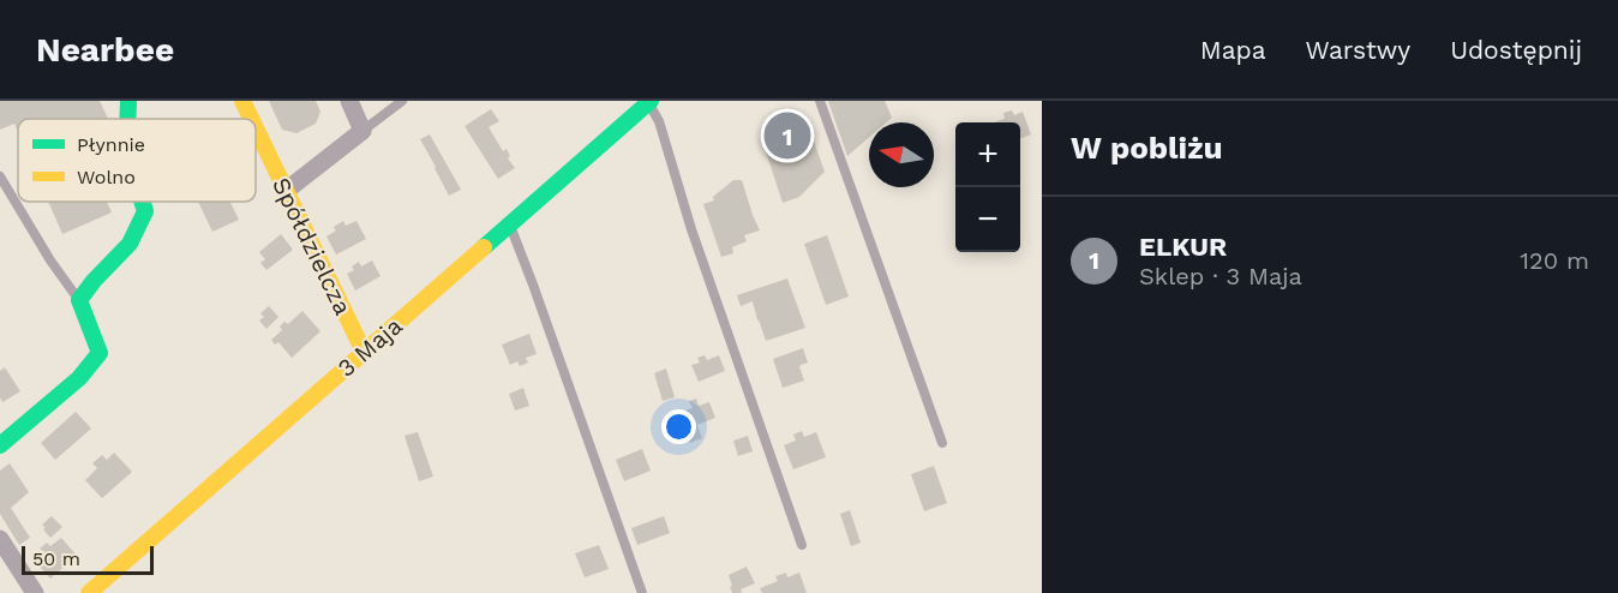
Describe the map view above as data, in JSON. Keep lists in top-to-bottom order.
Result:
{
  "streets": {
    "street": ["Spółdzielcza", "3 Maja"]
  },
  "crossings": [
    ["Spółdzielcza", "3 Maja"]
  ],
  "legend": ["Płynnie", "Wolno"],
  "scale_bar": "50 m",
  "north": "left",
  "page": {
    "header": "Nearbee",
    "nav": ["Mapa", "Warstwy", "Udostępnij"],
    "heading": "W pobliżu",
    "pins": "1",
    "map_buttons": ["+", "−"],
    "list": [
      {
        "mark": "1",
        "name": "ELKUR",
        "note": "Sklep · 3 Maja",
        "value": "120 m"
      }
    ],
    "scale": "50 m"
  }
}
